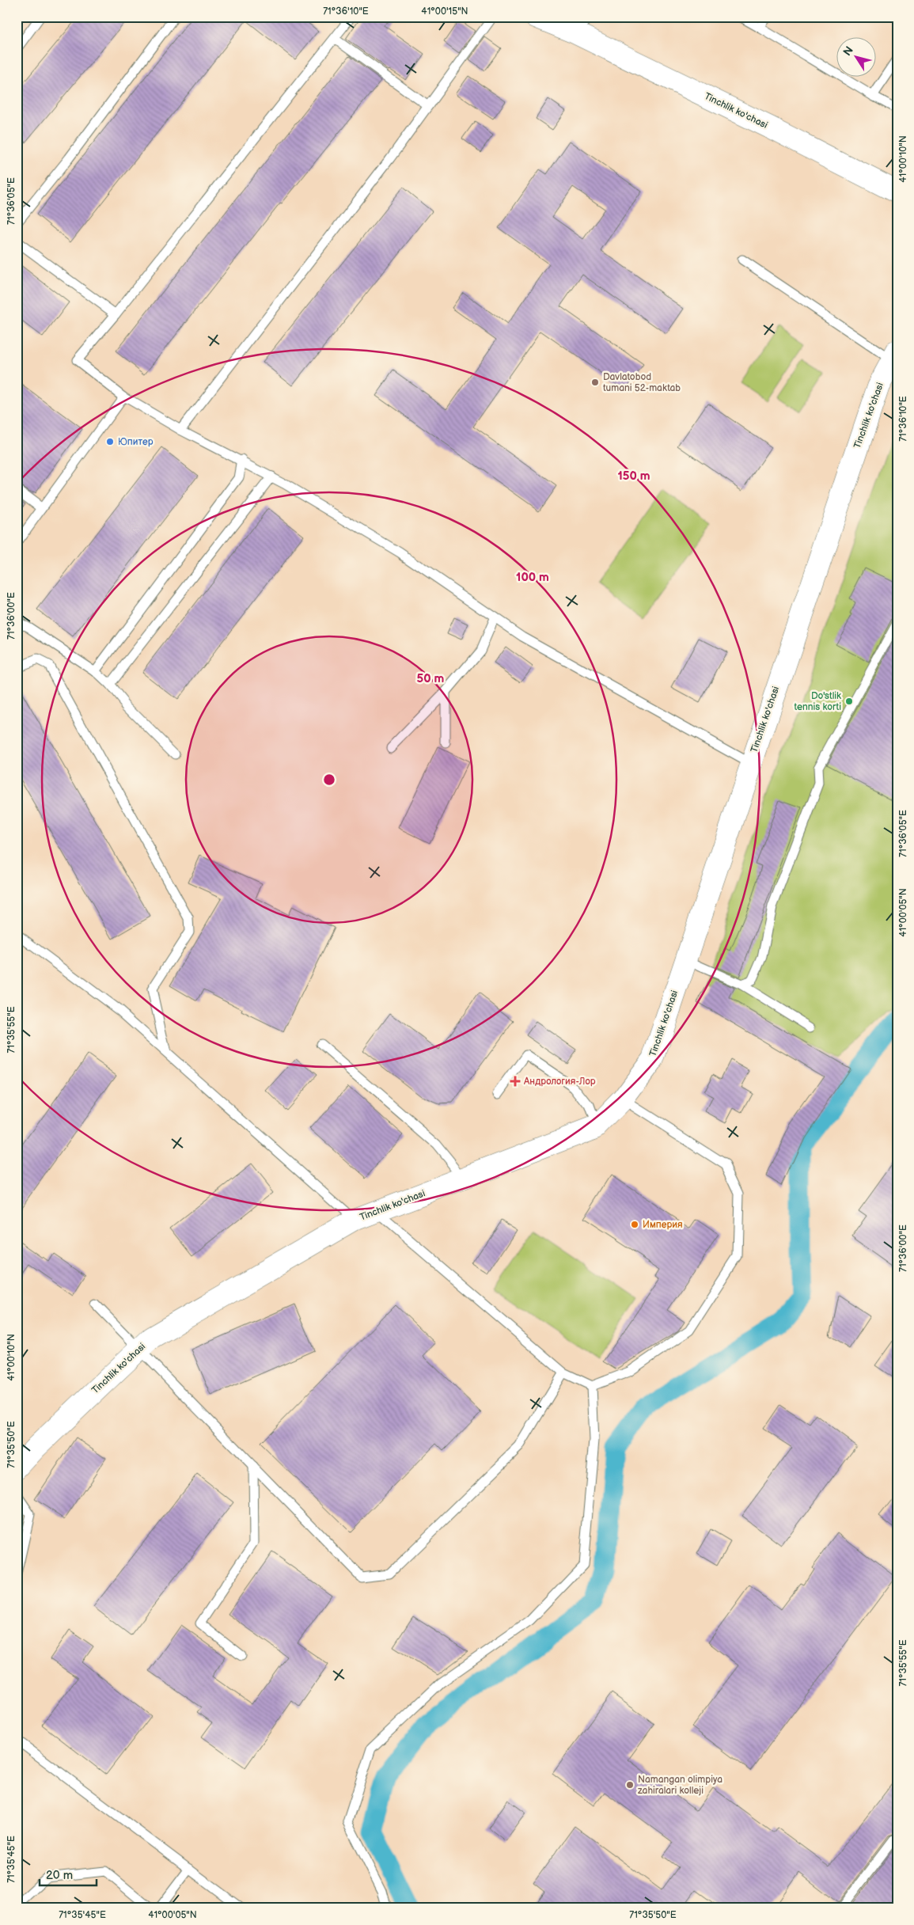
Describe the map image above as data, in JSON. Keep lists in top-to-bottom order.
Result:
{
  "streets": {
    "street": ["Tinchlik ko'chasi"]
  },
  "places": {
    "other": [
      "Davlatobod tumani 52-maktab",
      "Юпитер",
      "Do'stlik tennis korti",
      "Империя",
      "Namangan olimpiya zahiralari kolleji"
    ],
    "health": ["Андрология-Лор"]
  },
  "scale_bar": "20 m",
  "north": "top left",
  "coordinates": [
    "71°36'10\"E",
    "41°00'15\"N",
    "41°00'10\"N",
    "71°36'05\"E",
    "71°36'00\"E",
    "41°00'05\"N",
    "71°35'55\"E",
    "71°35'50\"E",
    "71°35'45\"E"
  ],
  "rings": ["150 m", "100 m", "50 m"]
}
